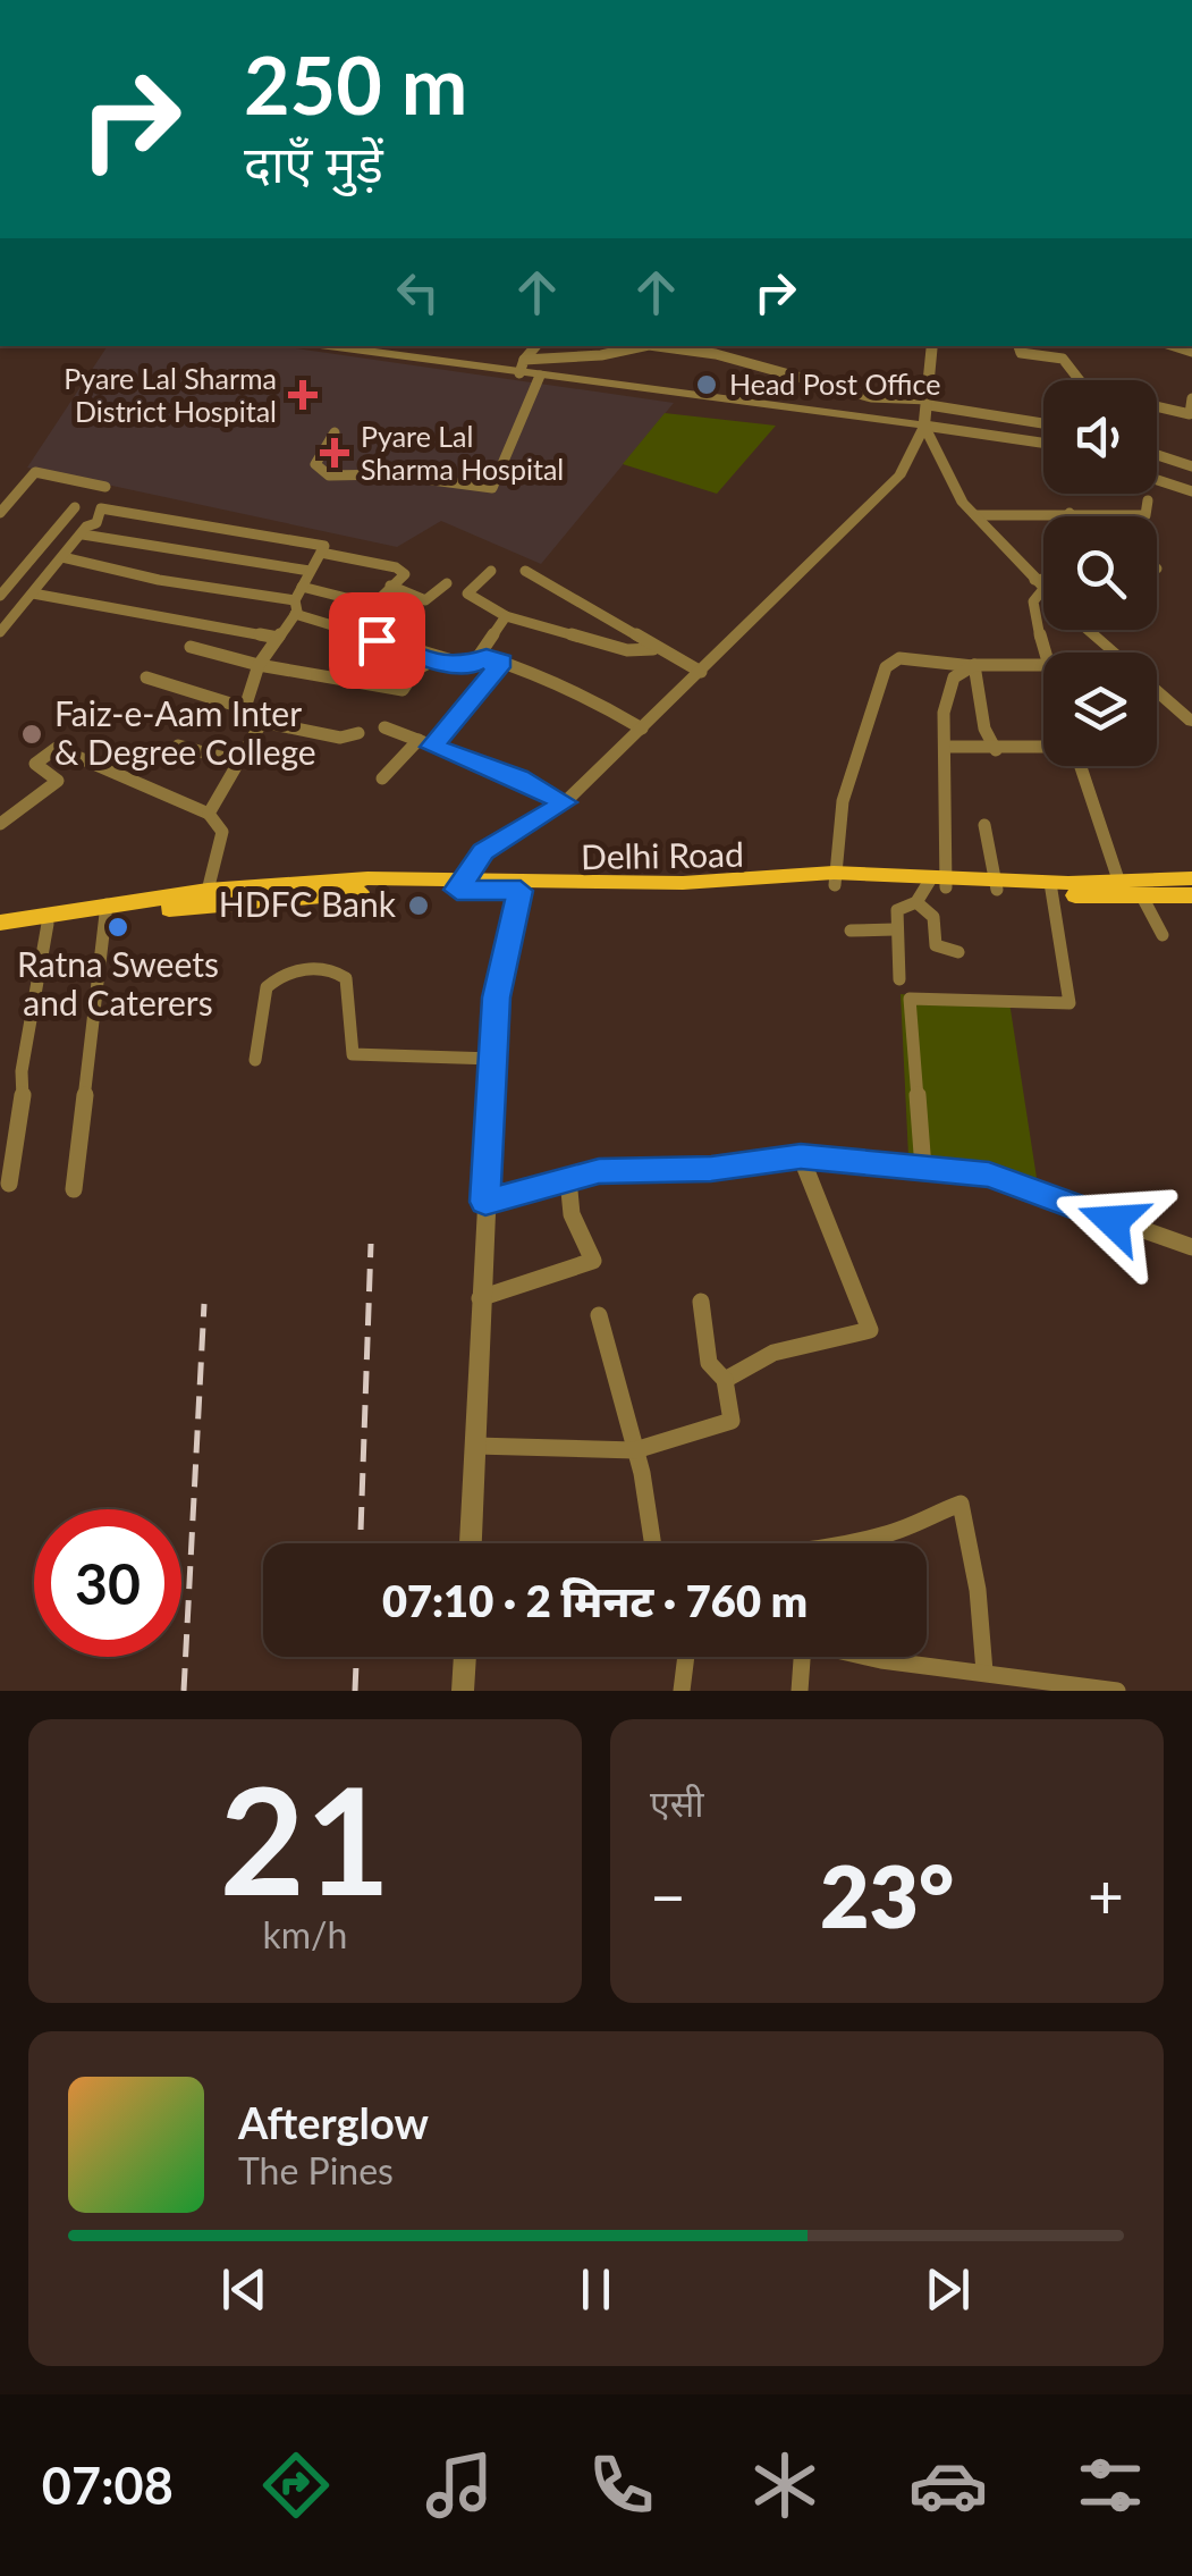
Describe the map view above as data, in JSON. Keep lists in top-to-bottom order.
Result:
{
  "streets": {
    "main road": ["Delhi Road"]
  },
  "places": {
    "other": [
      "Head Post Office",
      "Faiz-e-Aam Inter & Degree College",
      "HDFC Bank",
      "Ratna Sweets and Caterers"
    ],
    "health": ["Pyare Lal Sharma District Hospital", "Pyare Lal Sharma Hospital"]
  },
  "page": {
    "turn": ["250 m", "दाएँ मुड़ें"],
    "limit": "30",
    "trip": "07:10 · 2 मिनट · 760 m",
    "tile": [
      ["21", "km/h"],
      "एसी"
    ],
    "heat": ["−", "23°", "+"],
    "song": ["Afterglow", "The Pines"],
    "tabs": "07:08"
  }
}
